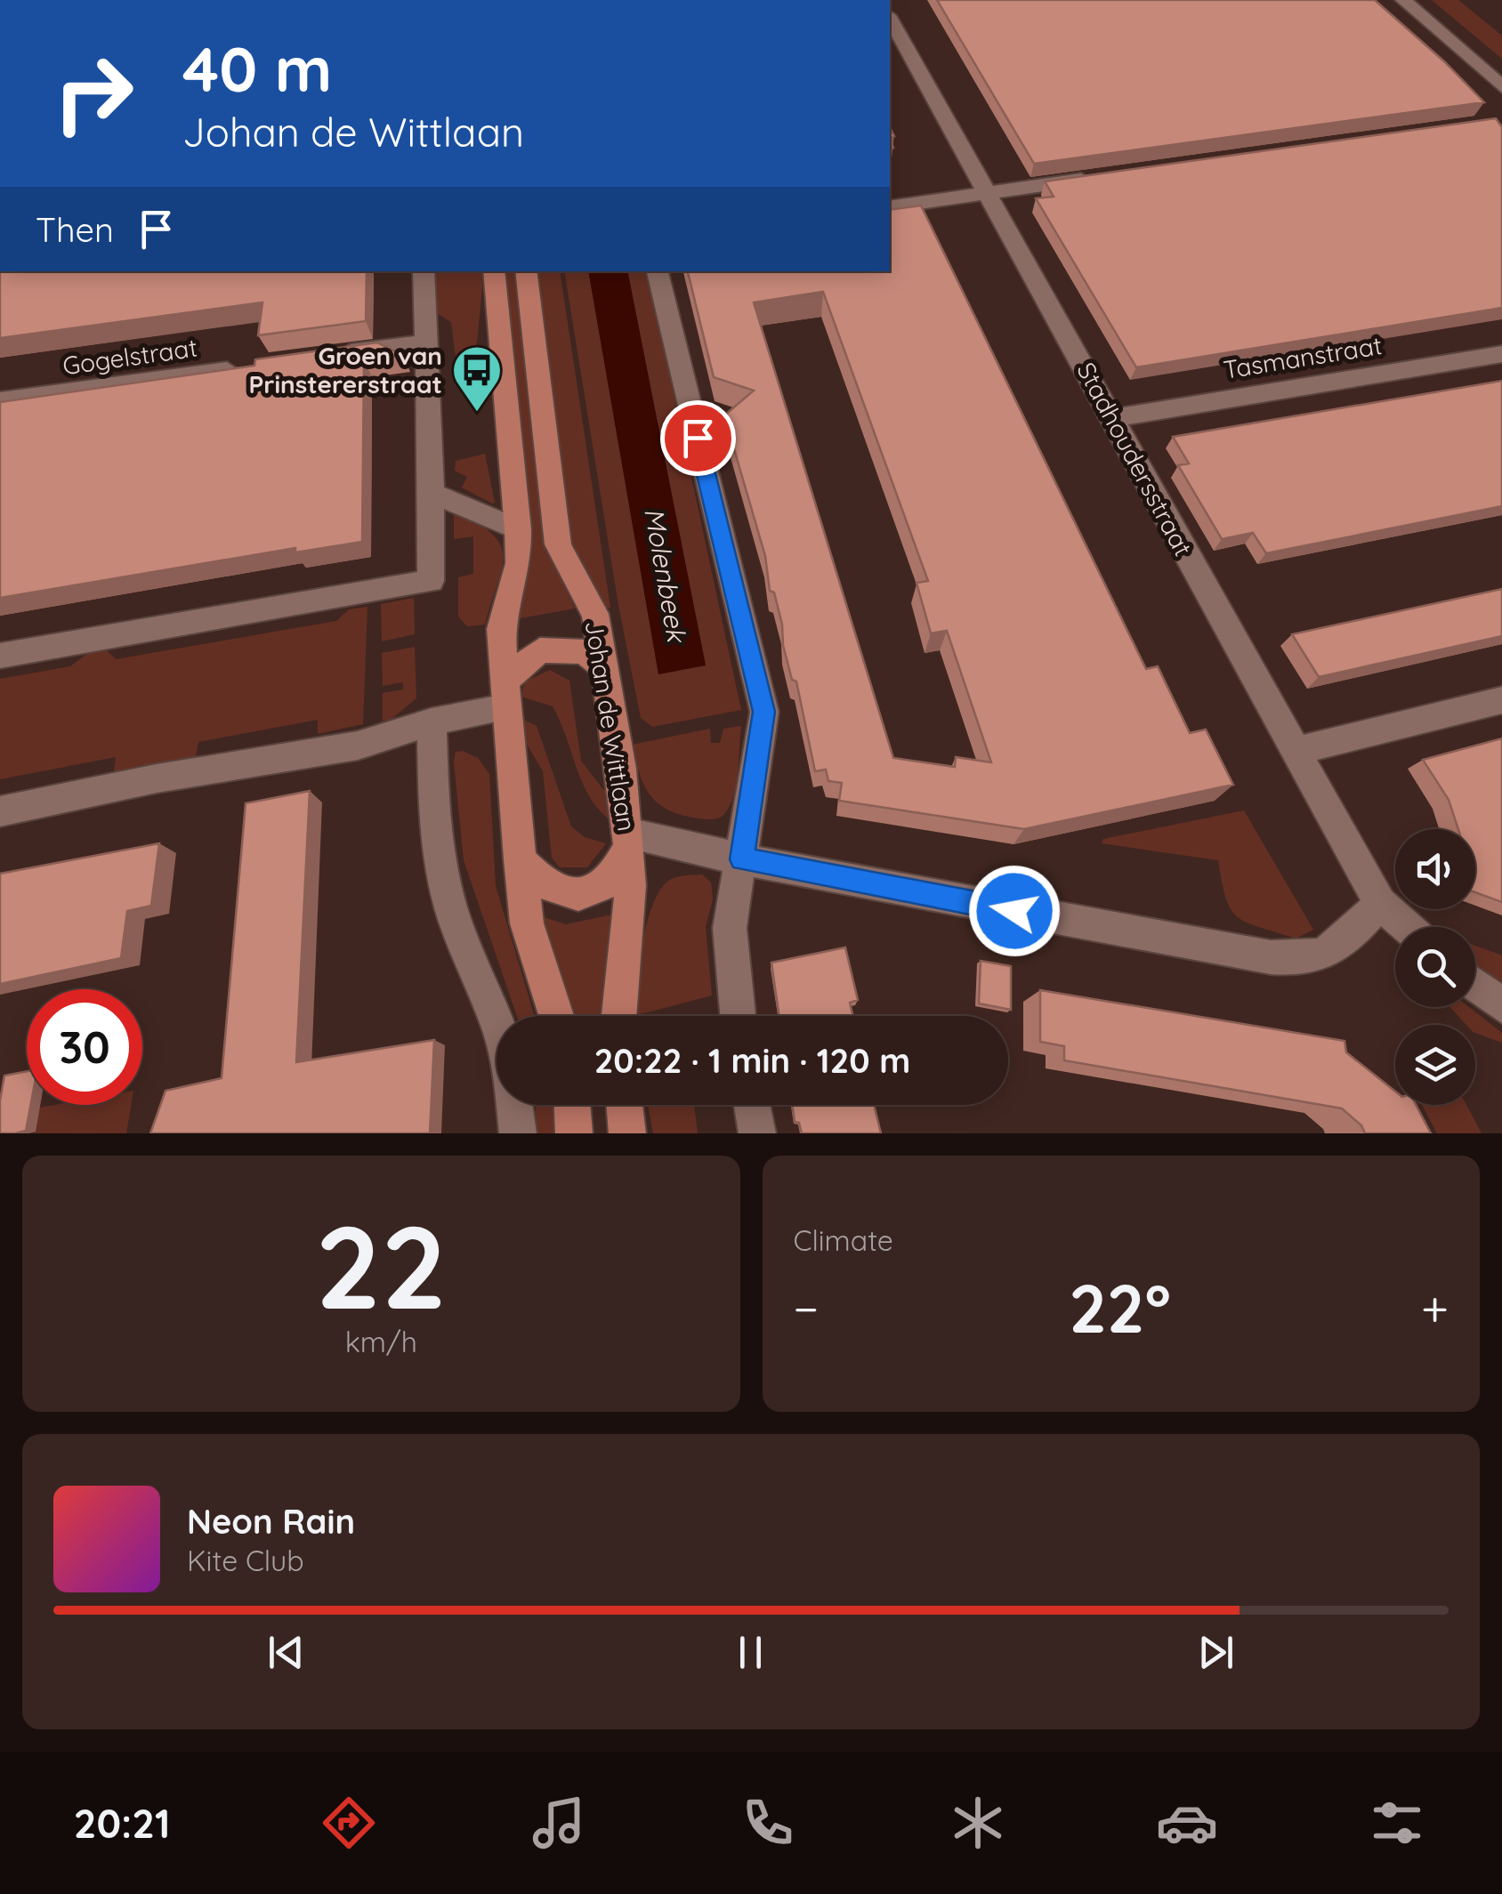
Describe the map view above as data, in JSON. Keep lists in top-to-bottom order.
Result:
{
  "streets": {
    "main road": ["Johan de Wittlaan"],
    "street": ["Gogelstraat", "Tasmanstraat", "Stadhoudersstraat"]
  },
  "crossings": [
    ["Tasmanstraat", "Stadhoudersstraat"]
  ],
  "water": ["Molenbeek"],
  "places": {
    "bus stop": ["Groen van Prinstererstraat"]
  },
  "page": {
    "turn": ["40 m", "Johan de Wittlaan"],
    "then": "Then",
    "limit": "30",
    "trip": "20:22 · 1 min · 120 m",
    "tile": [
      ["22", "km/h"],
      "Climate"
    ],
    "heat": ["−", "22°", "+"],
    "song": ["Neon Rain", "Kite Club"],
    "tabs": "20:21"
  }
}
